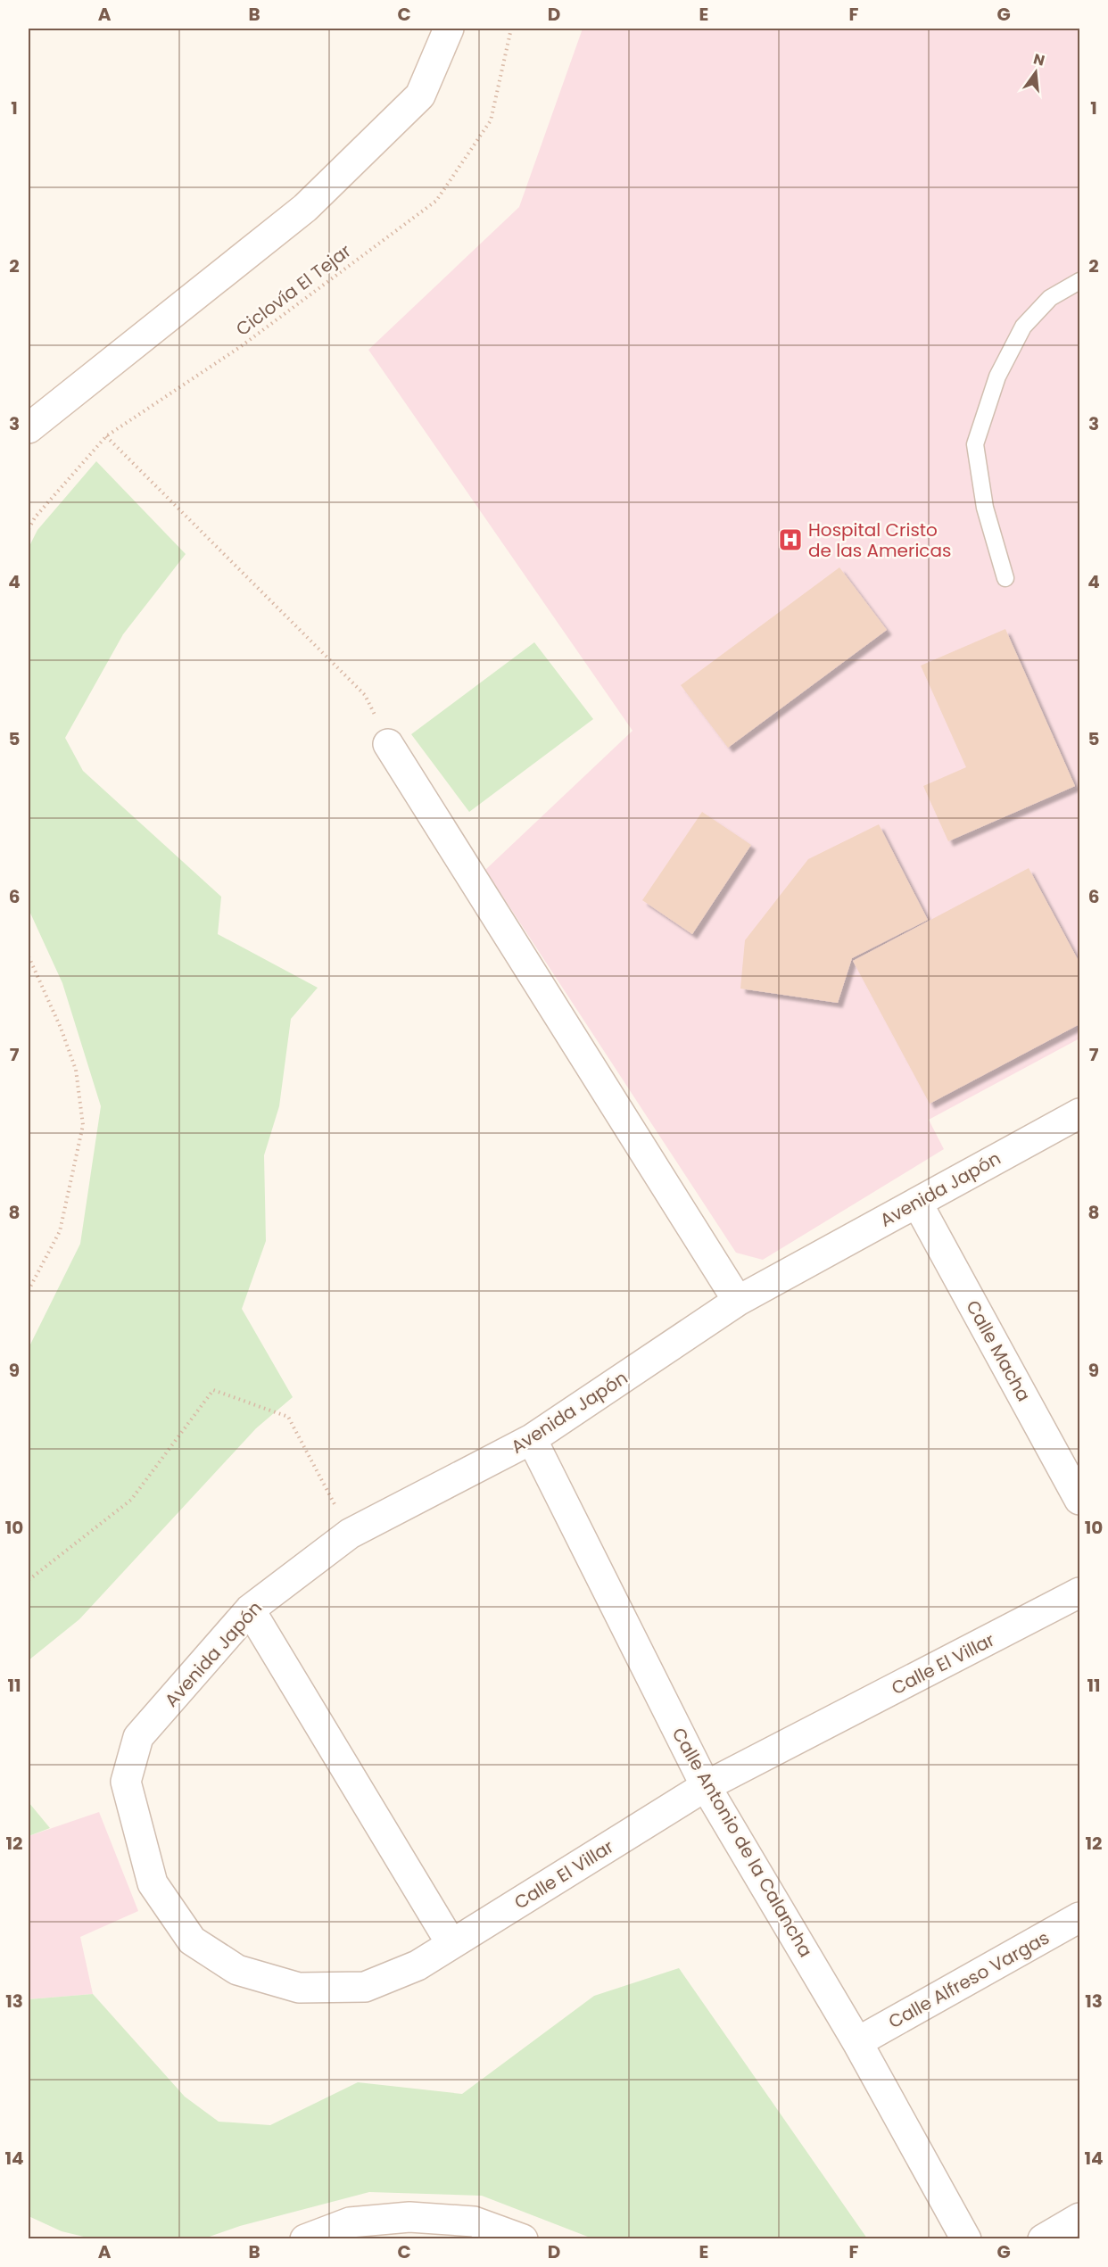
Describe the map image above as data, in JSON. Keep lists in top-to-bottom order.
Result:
{
  "streets": {
    "street": [
      "Avenida Japón",
      "Calle Macha",
      "Calle El Villar",
      "Calle Antonio de la Calancha",
      "Calle Alfreso Vargas"
    ],
    "path": ["Ciclovía El Tejar"]
  },
  "crossings": [
    ["Avenida Japón", "Calle Macha"],
    ["Avenida Japón", "Calle El Villar"],
    ["Avenida Japón", "Calle Antonio de la Calancha"],
    ["Calle El Villar", "Calle Antonio de la Calancha"],
    ["Calle Antonio de la Calancha", "Calle Alfreso Vargas"]
  ],
  "places": {
    "hospital": ["Hospital Cristo de las Americas"]
  },
  "north": "top",
  "grid": {
    "columns": [
      "A",
      "B",
      "C",
      "D",
      "E",
      "F",
      "G"
    ],
    "rows": [
      "1",
      "2",
      "3",
      "4",
      "5",
      "6",
      "7",
      "8",
      "9",
      "10",
      "11",
      "12",
      "13",
      "14"
    ]
  }
}
